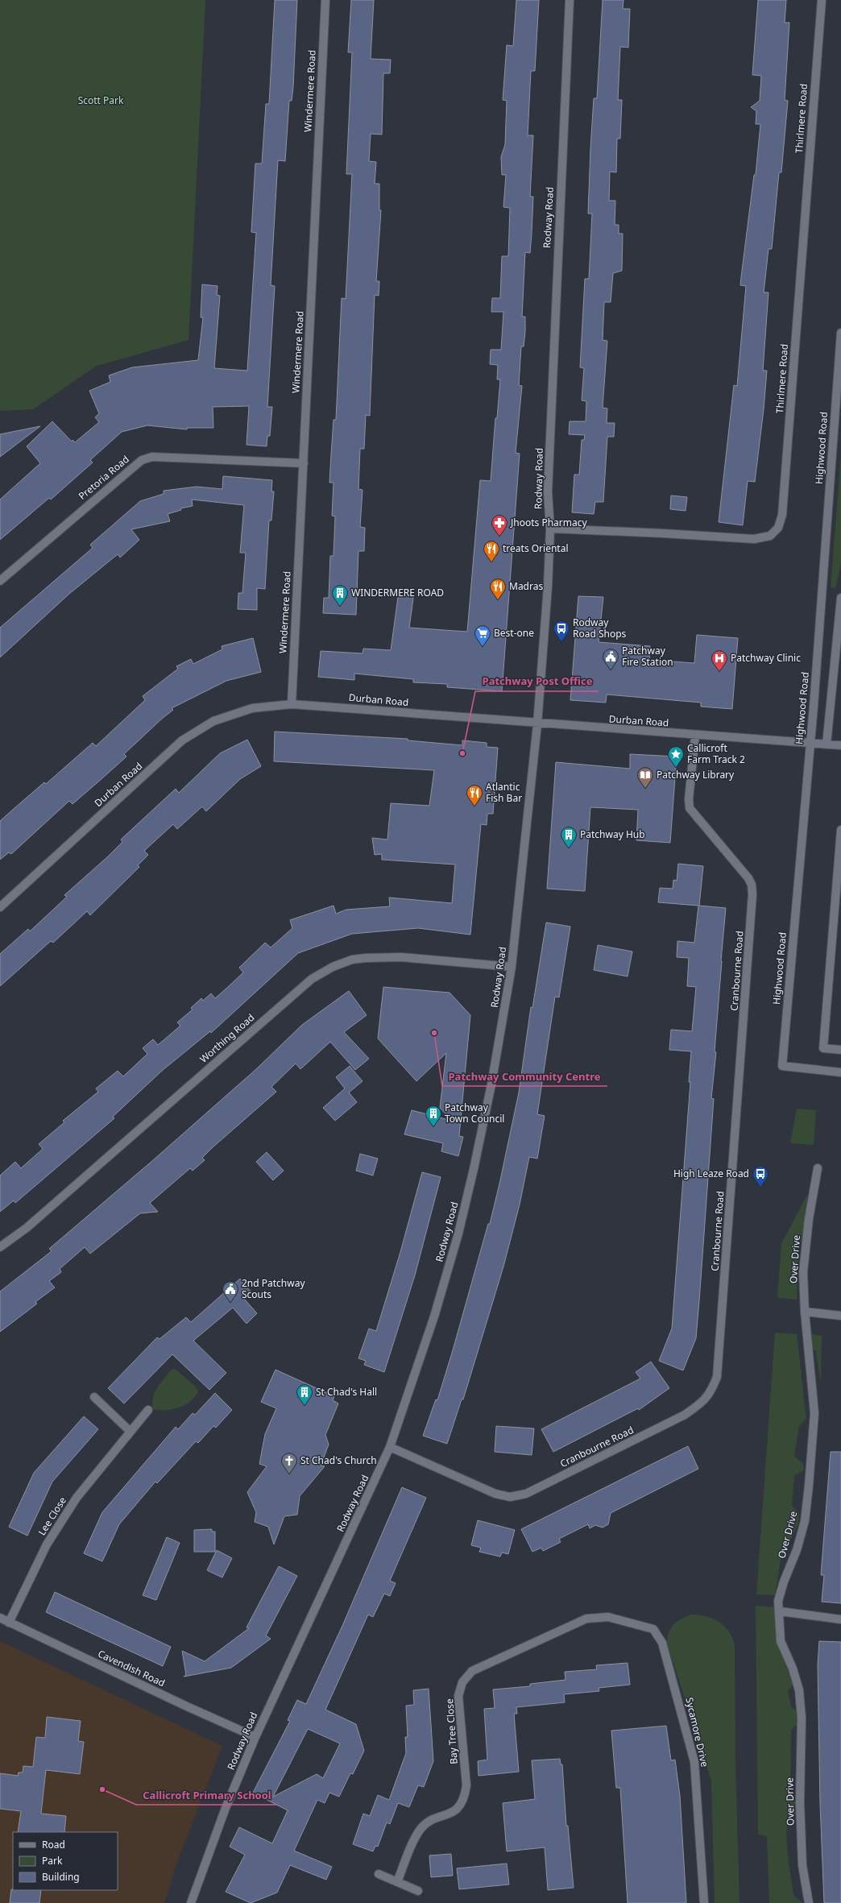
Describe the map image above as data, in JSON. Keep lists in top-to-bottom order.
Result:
{
  "streets": {
    "street": [
      "Windermere Road",
      "Thirlmere Road",
      "Rodway Road",
      "Highwood Road",
      "Pretoria Road",
      "Durban Road",
      "Cranbourne Road",
      "Worthing Road",
      "Over Drive",
      "Lee Close",
      "Cavendish Road",
      "Bay Tree Close",
      "Sycamore Drive"
    ]
  },
  "crossings": [
    ["Windermere Road", "Pretoria Road"],
    ["Windermere Road", "Durban Road"],
    ["Thirlmere Road", "Rodway Road"],
    ["Rodway Road", "Durban Road"],
    ["Rodway Road", "Cranbourne Road"],
    ["Rodway Road", "Worthing Road"],
    ["Rodway Road", "Cavendish Road"],
    ["Highwood Road", "Durban Road"],
    ["Durban Road", "Cranbourne Road"],
    ["Lee Close", "Cavendish Road"],
    ["Bay Tree Close", "Sycamore Drive"]
  ],
  "parks": ["Scott Park"],
  "places": {
    "pharmacy": ["Jhoots Pharmacy"],
    "restaurant": ["treats Oriental", "Madras", "Atlantic Fish Bar"],
    "building": [
      "WINDERMERE ROAD",
      "Patchway Hub",
      "Patchway Town Council",
      "St Chad's Hall"
    ],
    "bus stop": ["Rodway Road Shops", "High Leaze Road"],
    "supermarket": ["Best-one"],
    "public building": ["Patchway Fire Station", "2nd Patchway Scouts"],
    "hospital": ["Patchway Clinic"],
    "other": ["Patchway Post Office", "Patchway Community Centre", "Callicroft Primary School"],
    "place": ["Callicroft Farm Track 2"],
    "library": ["Patchway Library"],
    "church": ["St Chad's Church"]
  },
  "legend": ["Road", "Park", "Building"]
}
